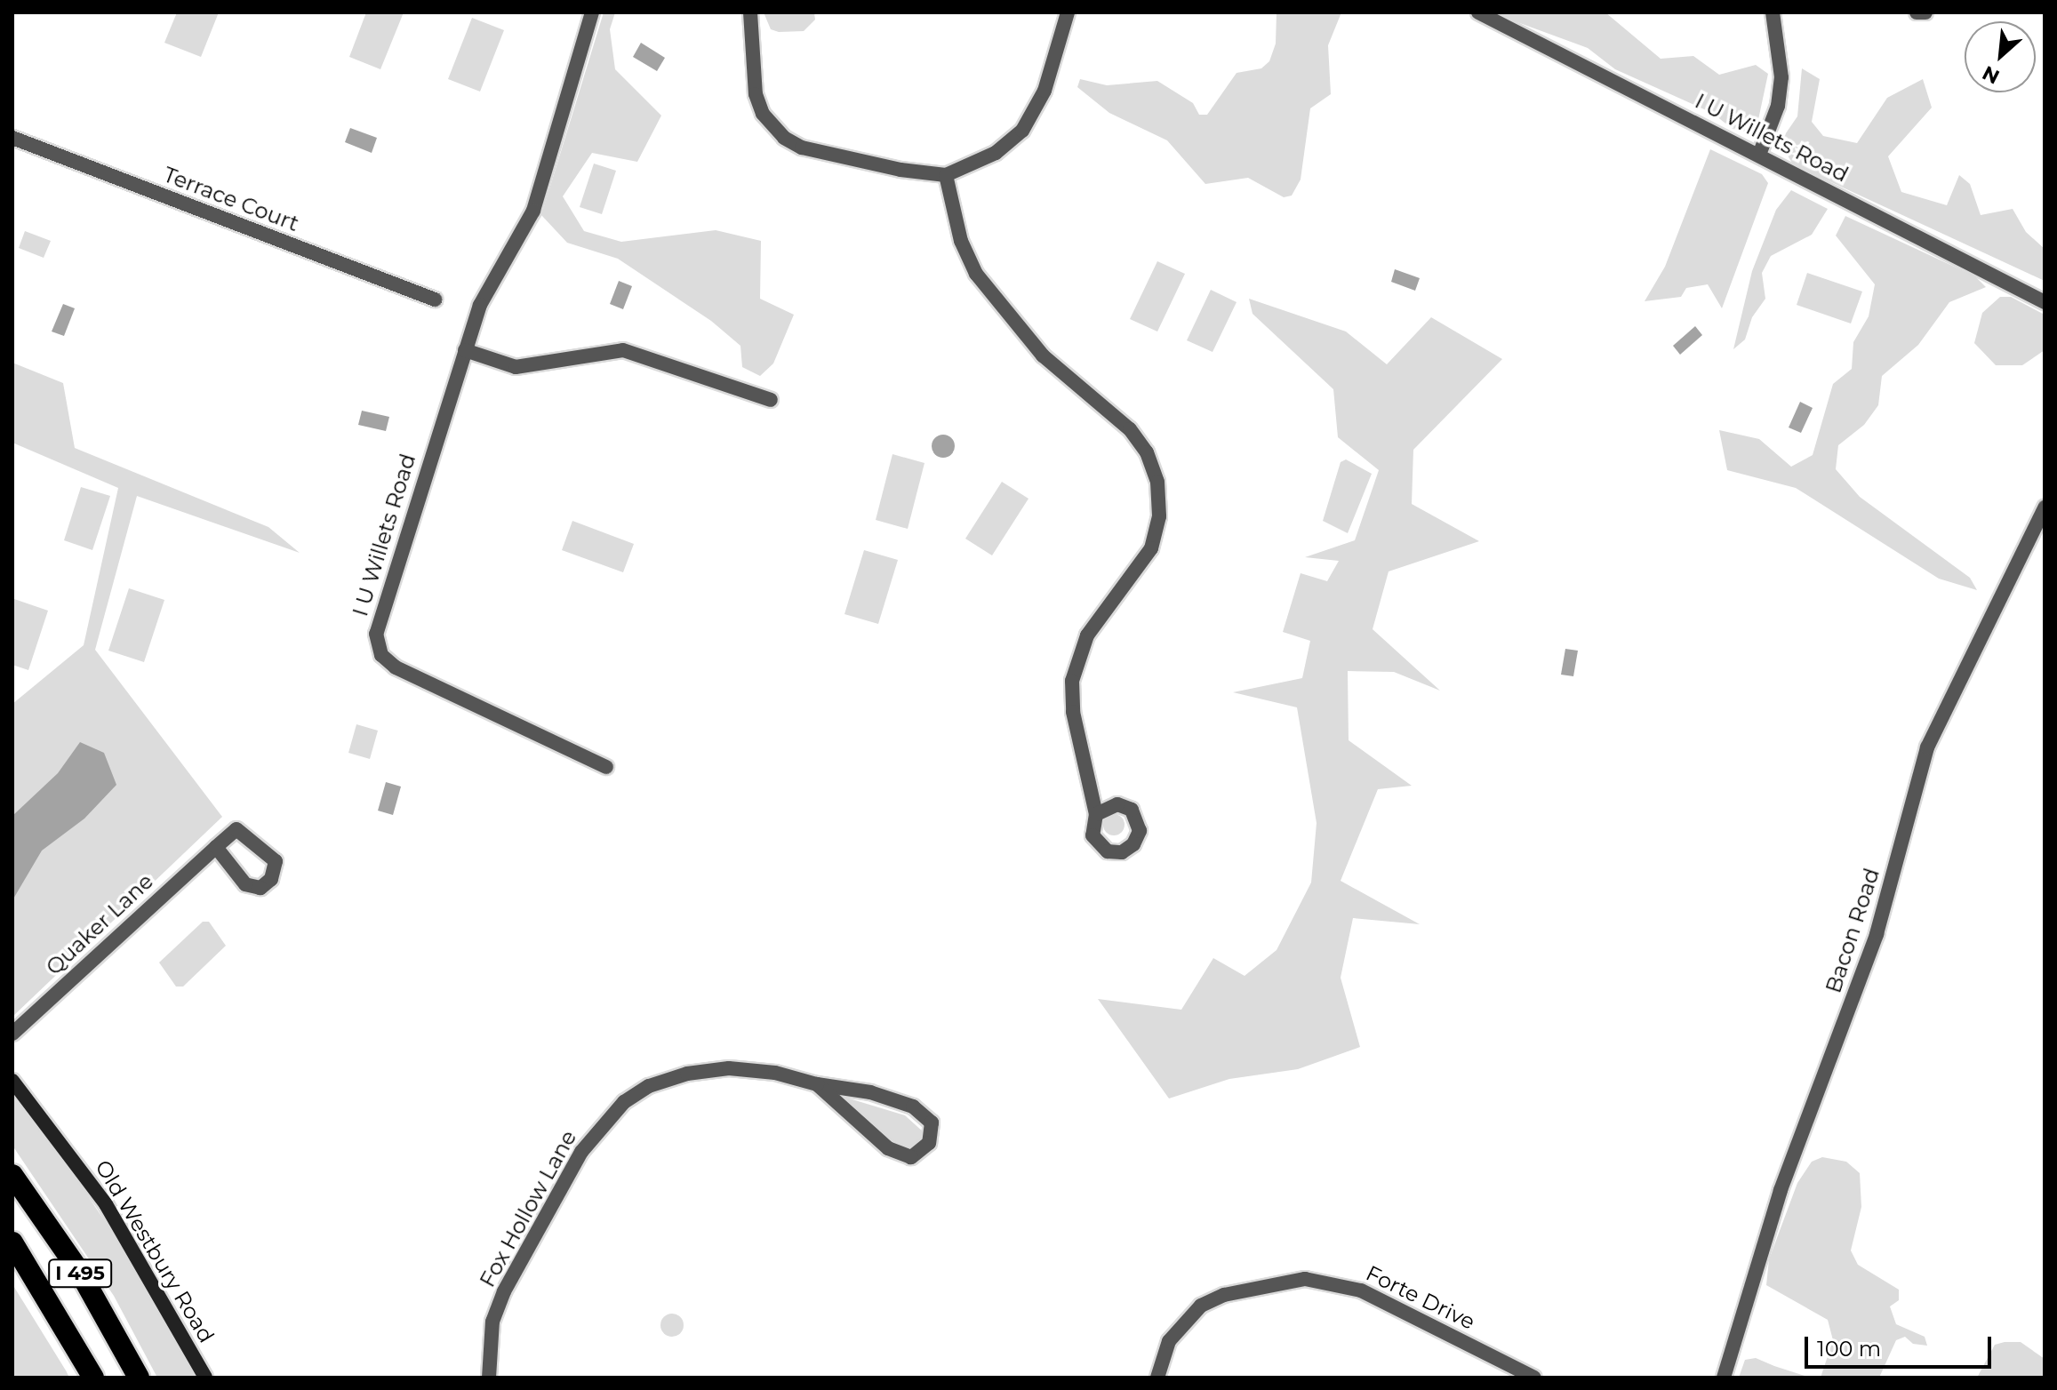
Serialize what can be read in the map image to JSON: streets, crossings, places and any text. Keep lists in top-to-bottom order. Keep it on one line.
{"streets":{"highway":["I 495"],"main road":["Old Westbury Road"],"street":["I U Willets Road","Terrace Court","Quaker Lane","Bacon Road","Fox Hollow Lane","Forte Drive"]},"scale_bar":"100 m","north":"bottom left"}
